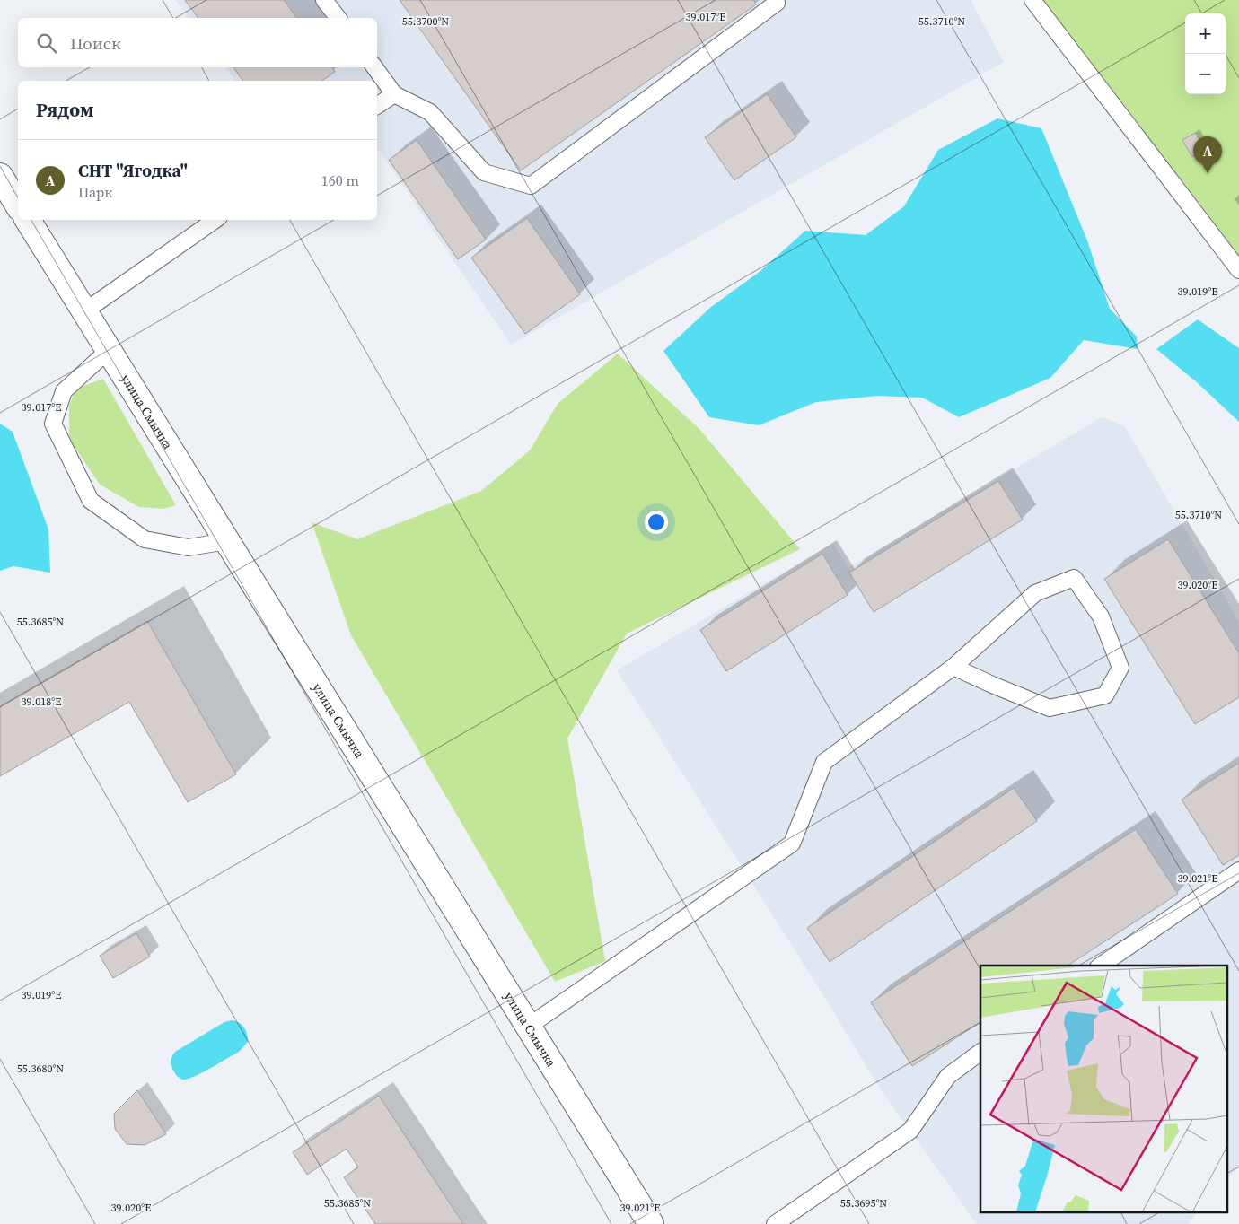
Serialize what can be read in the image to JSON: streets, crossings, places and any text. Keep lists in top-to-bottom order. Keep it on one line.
{"streets":{"street":["улица Смычка"]},"page":{"map_buttons":["+","−"],"search":"Поиск","heading":"Рядом","pins":"A","list":[{"mark":"A","name":"СНТ \"Ягодка\"","note":"Парк","value":"160 m"}]},"coordinates":["39.017°E","55.3700°N","55.3710°N","39.019°E","39.020°E","55.3685°N","39.018°E","39.021°E","55.3680°N","55.3695°N"]}
